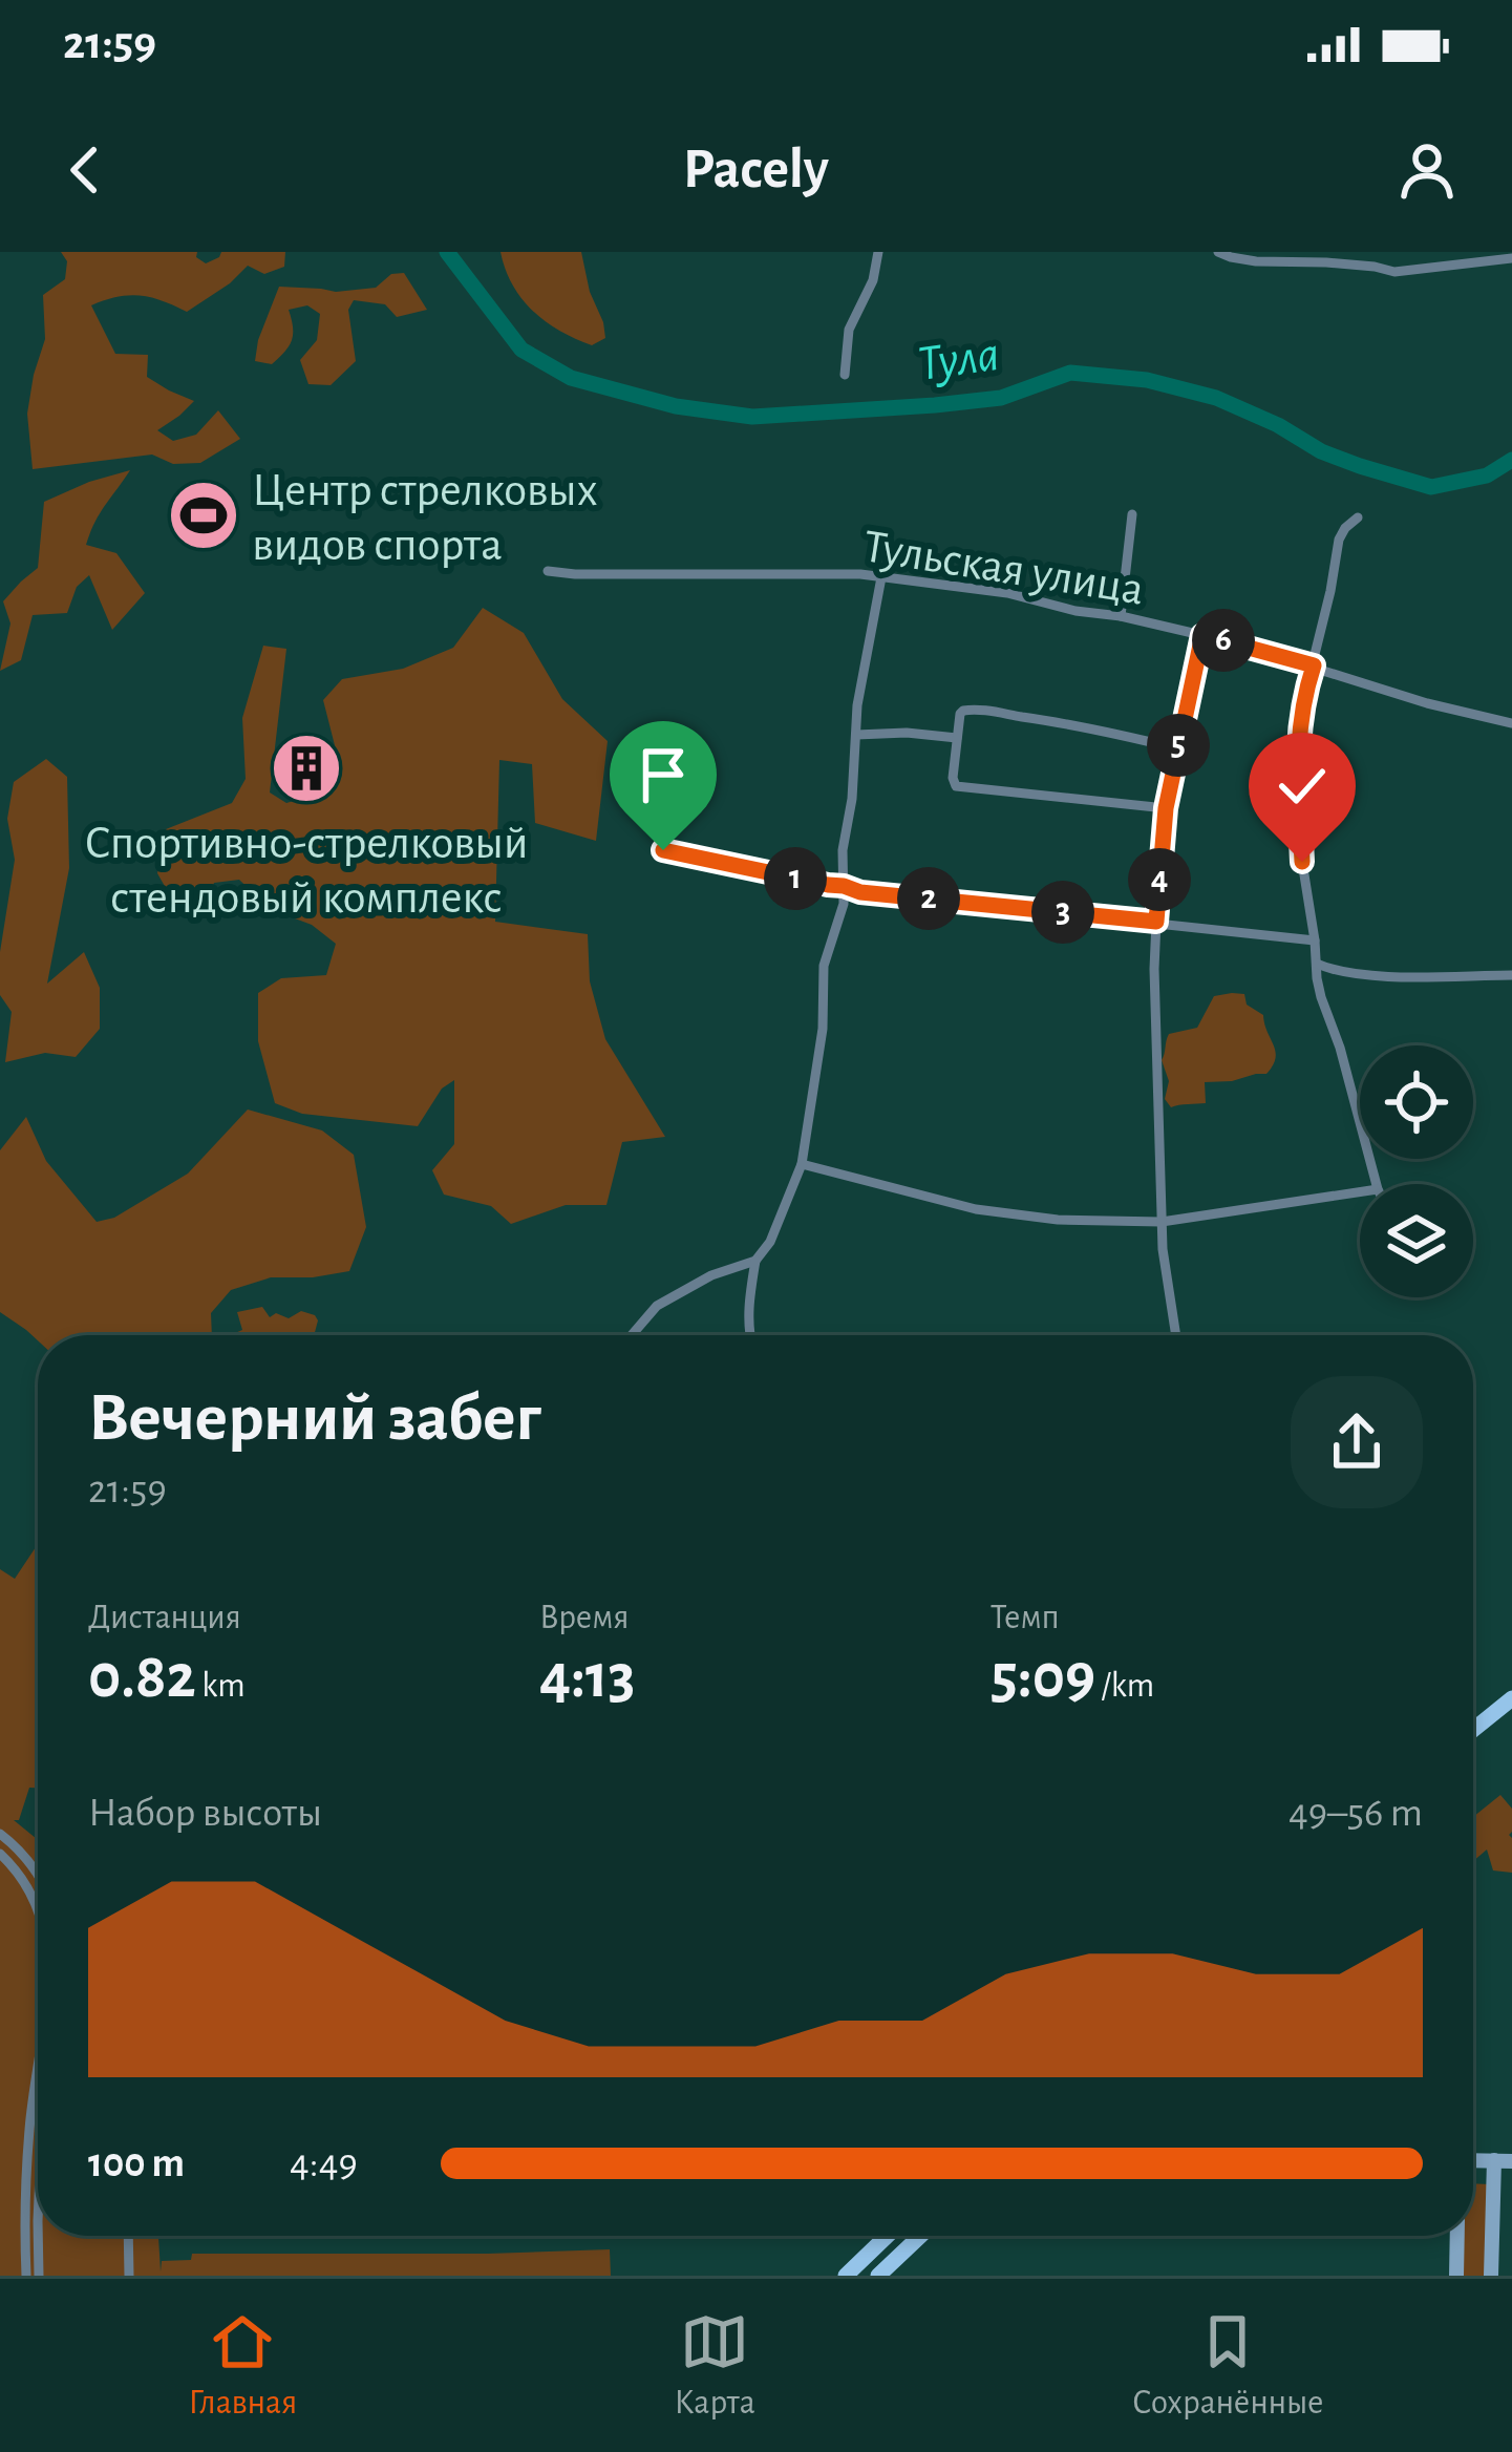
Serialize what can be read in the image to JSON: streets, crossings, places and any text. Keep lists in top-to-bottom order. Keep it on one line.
{"streets":{"street":["Тульская улица"]},"water":["Тула"],"places":{"sports":["Центр стрелковых видов спорта"],"building":["Спортивно-стрелковый стендовый комплекс"]},"page":{"status":"21:59","header":"Pacely","pins":["6","5","1","4","2","3"],"heading":["Вечерний забег","21:59"],"stats":[["Дистанция","0.82 km"],["Время","4:13"],["Темп","5:09 /km"]],"chart":["Набор высоты","49–56 m"],"list":[{"name":"100 m","note":"4:49"}],"tabs":["Главная","Карта","Сохранённые"]}}
